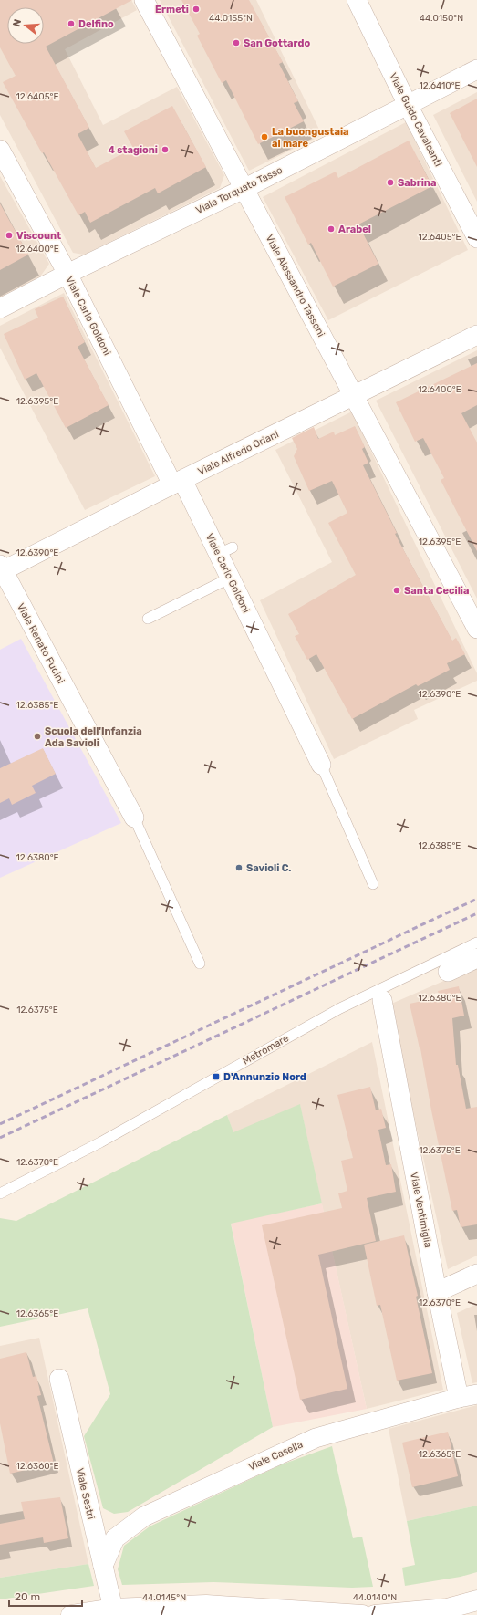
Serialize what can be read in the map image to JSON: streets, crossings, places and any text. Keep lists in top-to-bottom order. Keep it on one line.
{"streets":{"street":["Viale Guido Cavalcanti","Viale Torquato Tasso","Viale Alessandro Tassoni","Viale Carlo Goldoni","Viale Alfredo Oriani","Viale Renato Fucini","Viale Ventimiglia","Viale Casella","Viale Sestri"],"lane":["Metromare"]},"crossings":[["Viale Guido Cavalcanti","Viale Torquato Tasso"],["Viale Torquato Tasso","Viale Alessandro Tassoni"],["Viale Torquato Tasso","Viale Carlo Goldoni"],["Viale Alessandro Tassoni","Viale Alfredo Oriani"],["Viale Carlo Goldoni","Viale Alfredo Oriani"],["Viale Alfredo Oriani","Viale Renato Fucini"],["Viale Ventimiglia","Viale Casella"],["Viale Casella","Viale Sestri"]],"places":{"other":["Ermeti","Delfino","San Gottardo","La buongustaia al mare","4 stagioni","Sabrina","Arabel","Viscount","Santa Cecilia","Scuola dell'Infanzia Ada Savioli","Savioli C."],"transit":["D'Annunzio Nord"]},"scale_bar":"20 m","north":"left","coordinates":["44.0155°N","44.0150°N","12.6410°E","12.6405°E","12.6400°E","12.6395°E","12.6390°E","12.6385°E","12.6380°E","12.6375°E","12.6370°E","12.6365°E","12.6360°E","44.0145°N","44.0140°N"]}
